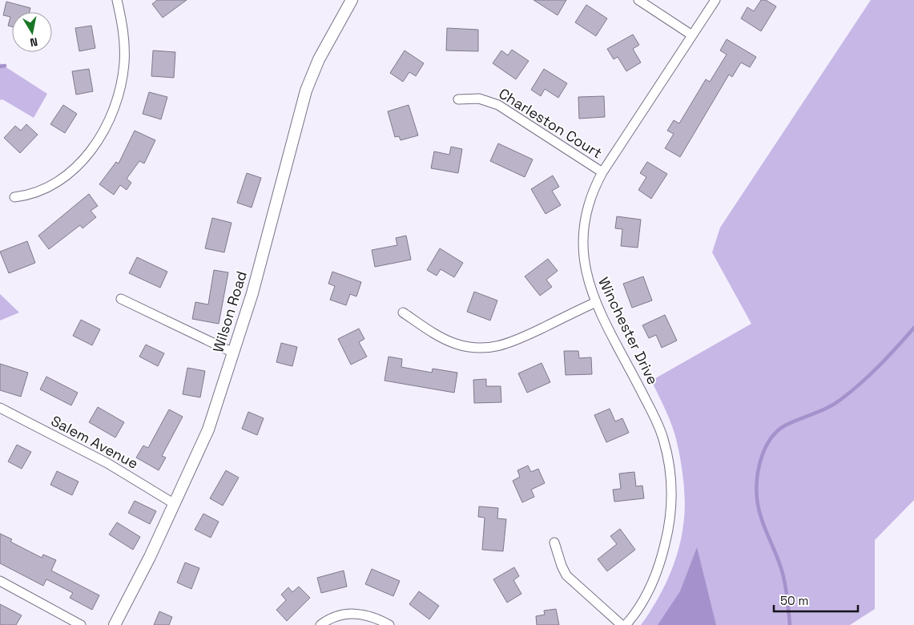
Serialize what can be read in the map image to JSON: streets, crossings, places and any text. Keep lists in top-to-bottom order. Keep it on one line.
{"streets":{"street":["Charleston Court","Wilson Road","Winchester Drive","Salem Avenue"]},"crossings":[["Charleston Court","Winchester Drive"],["Wilson Road","Salem Avenue"]],"scale_bar":"50 m","north":"bottom"}
